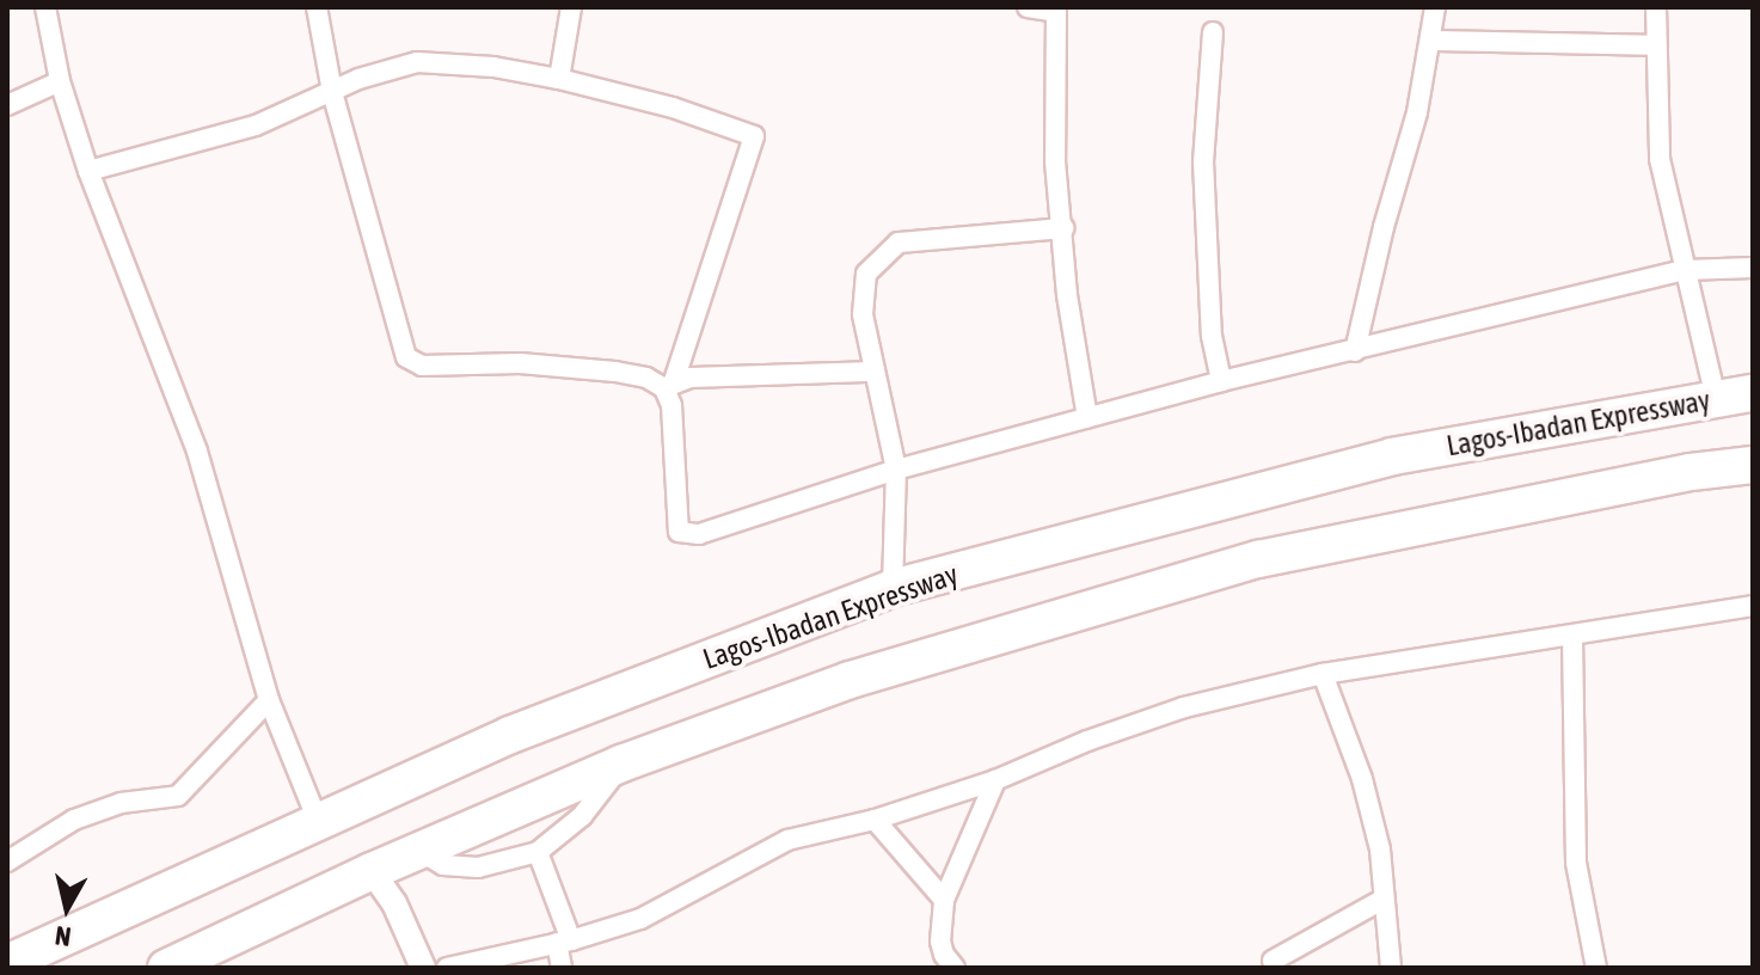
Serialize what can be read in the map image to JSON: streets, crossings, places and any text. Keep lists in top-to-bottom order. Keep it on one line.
{"streets":{"highway":["Lagos-Ibadan Expressway"]},"north":"bottom"}
